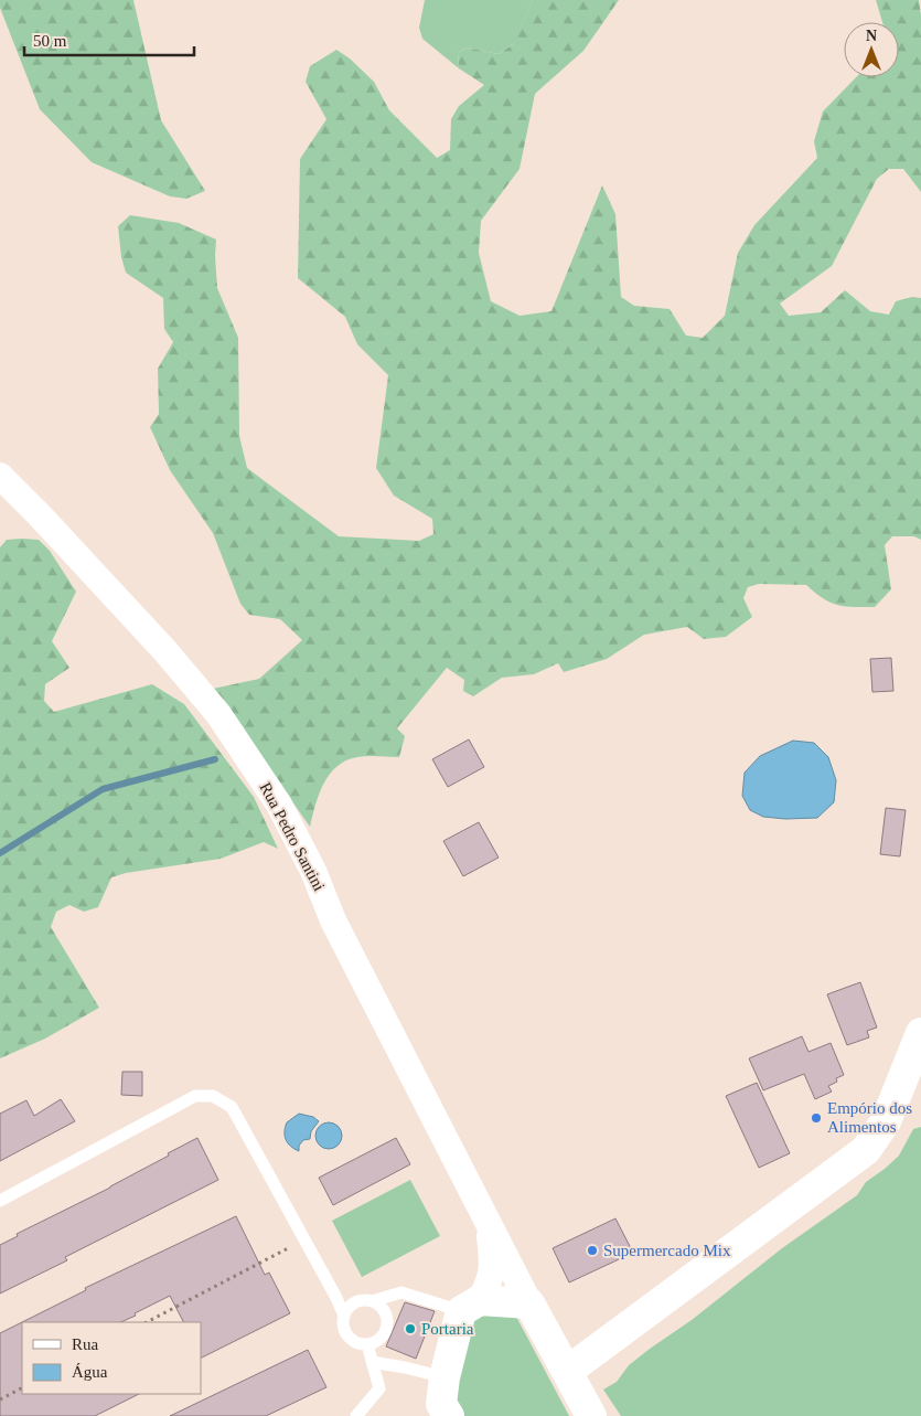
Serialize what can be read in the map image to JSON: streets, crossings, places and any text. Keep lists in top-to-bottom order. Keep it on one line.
{"streets":{"street":["Rua Pedro Santini"]},"places":["Empório dos Alimentos","Supermercado Mix","Portaria"],"legend":["Rua","Água"],"scale_bar":"50 m","north":"top"}
